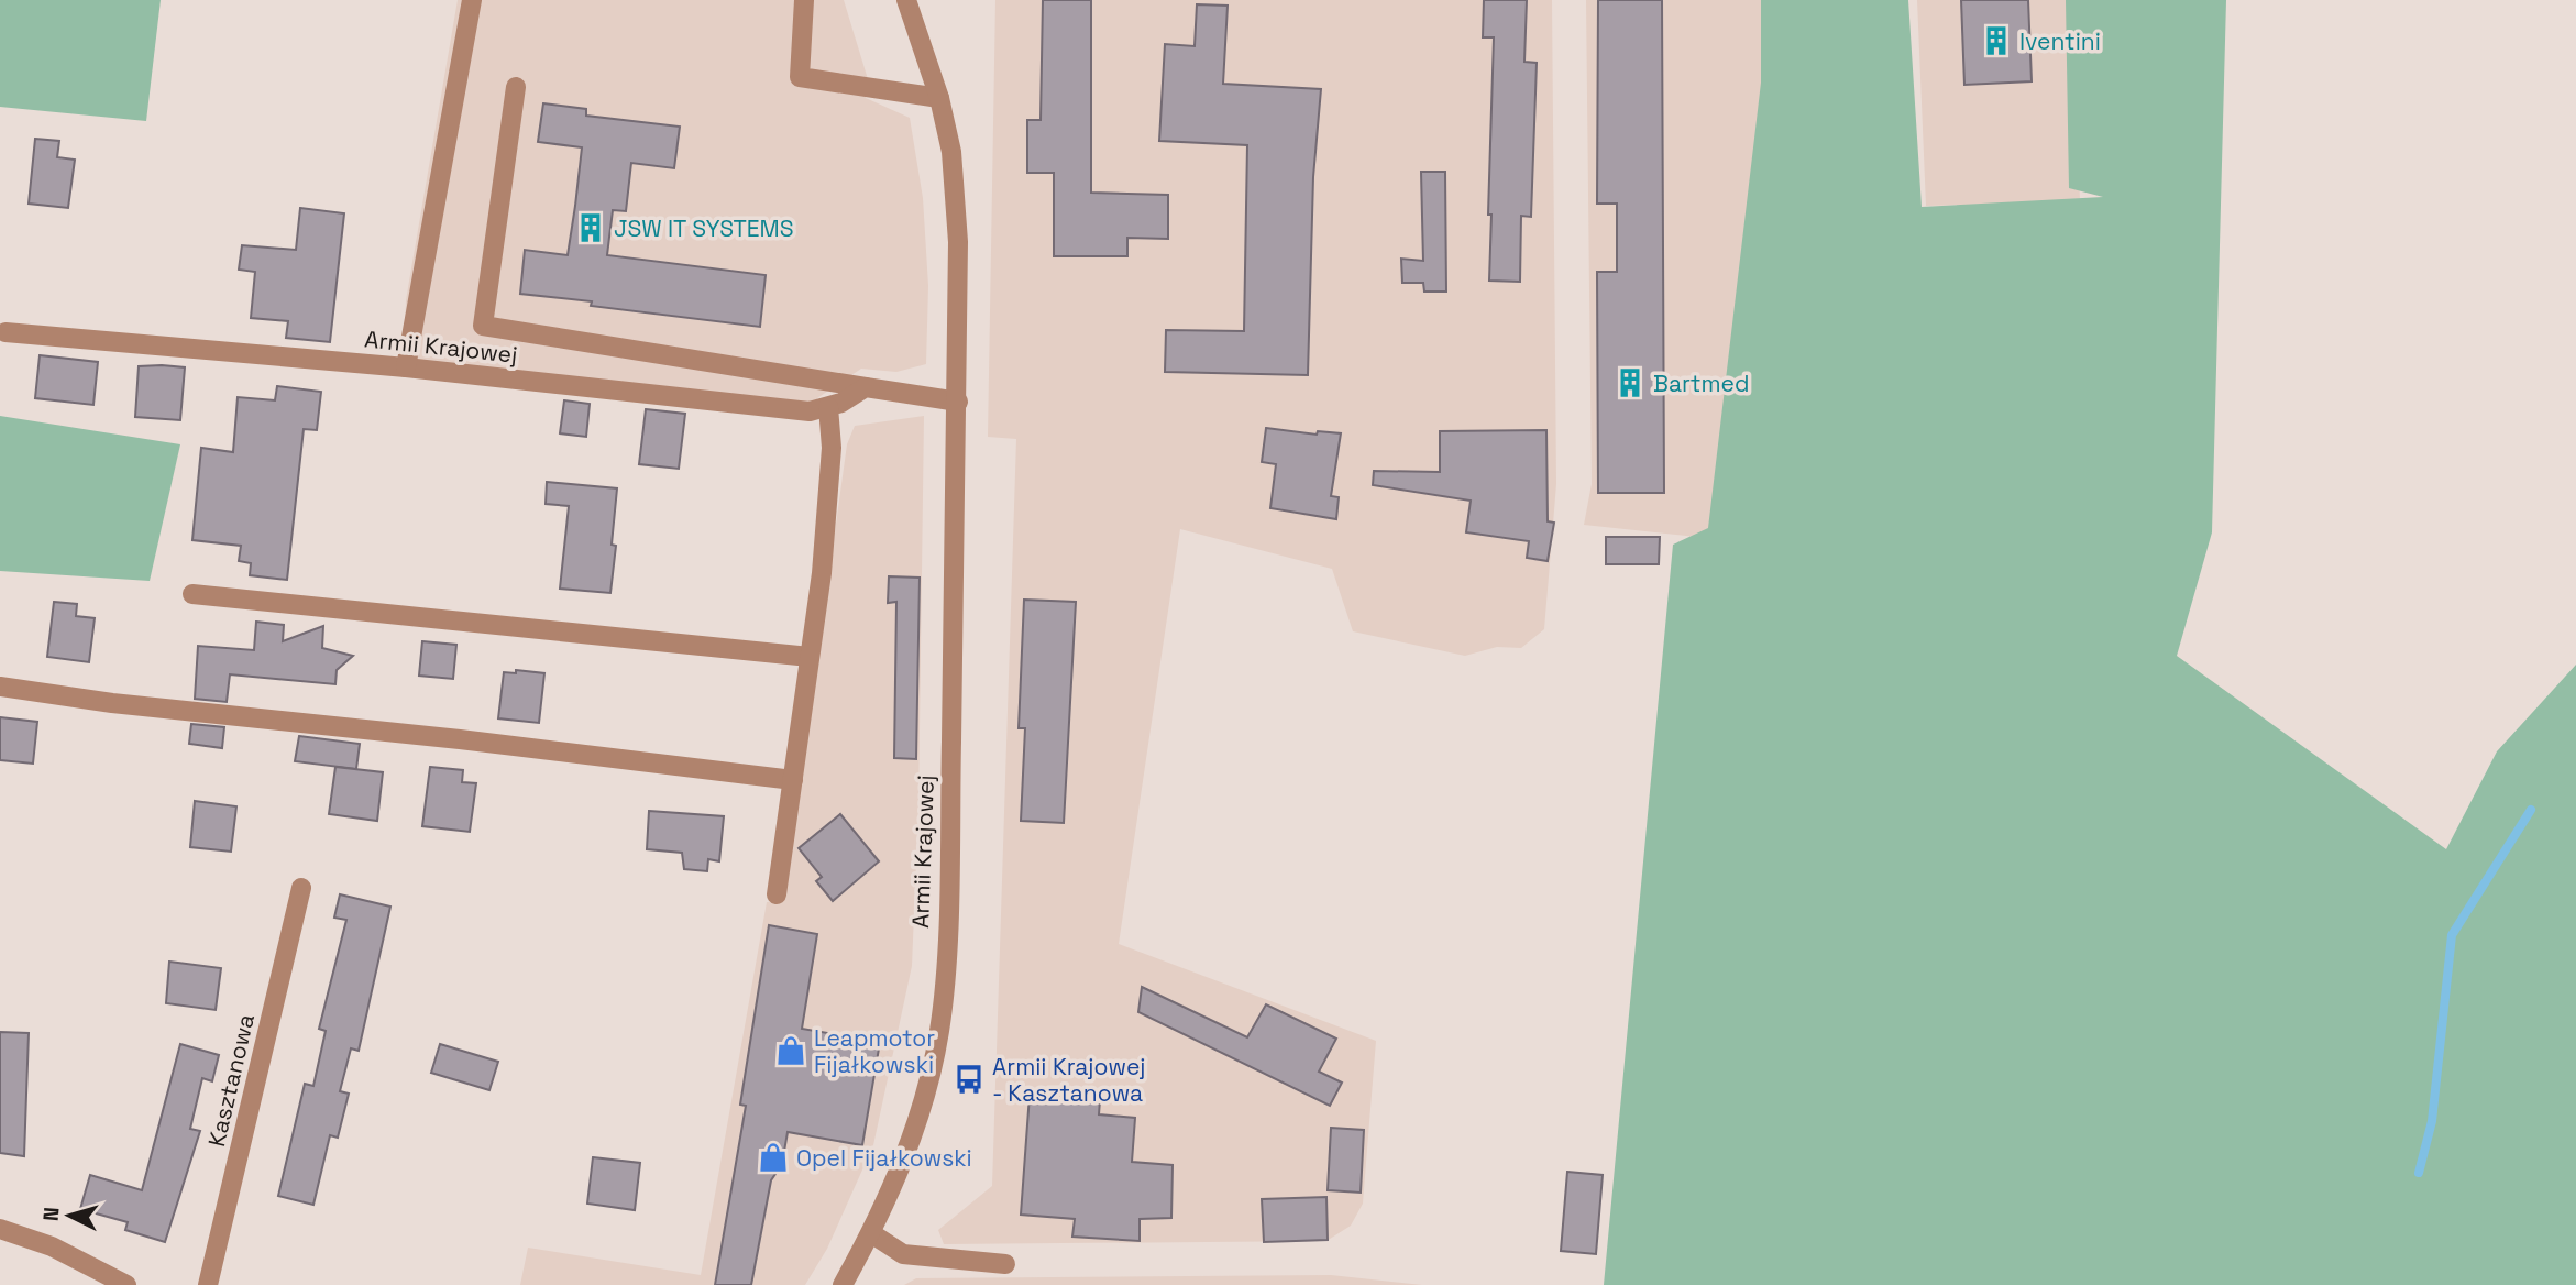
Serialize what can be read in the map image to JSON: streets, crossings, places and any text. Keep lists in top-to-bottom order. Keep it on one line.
{"streets":{"street":["Armii Krajowej","Kasztanowa"]},"places":{"building":["Iventini","JSW IT SYSTEMS","Bartmed"],"shop":["Leapmotor Fijałkowski","Opel Fijałkowski"],"bus stop":["Armii Krajowej - Kasztanowa"]},"north":"left"}
